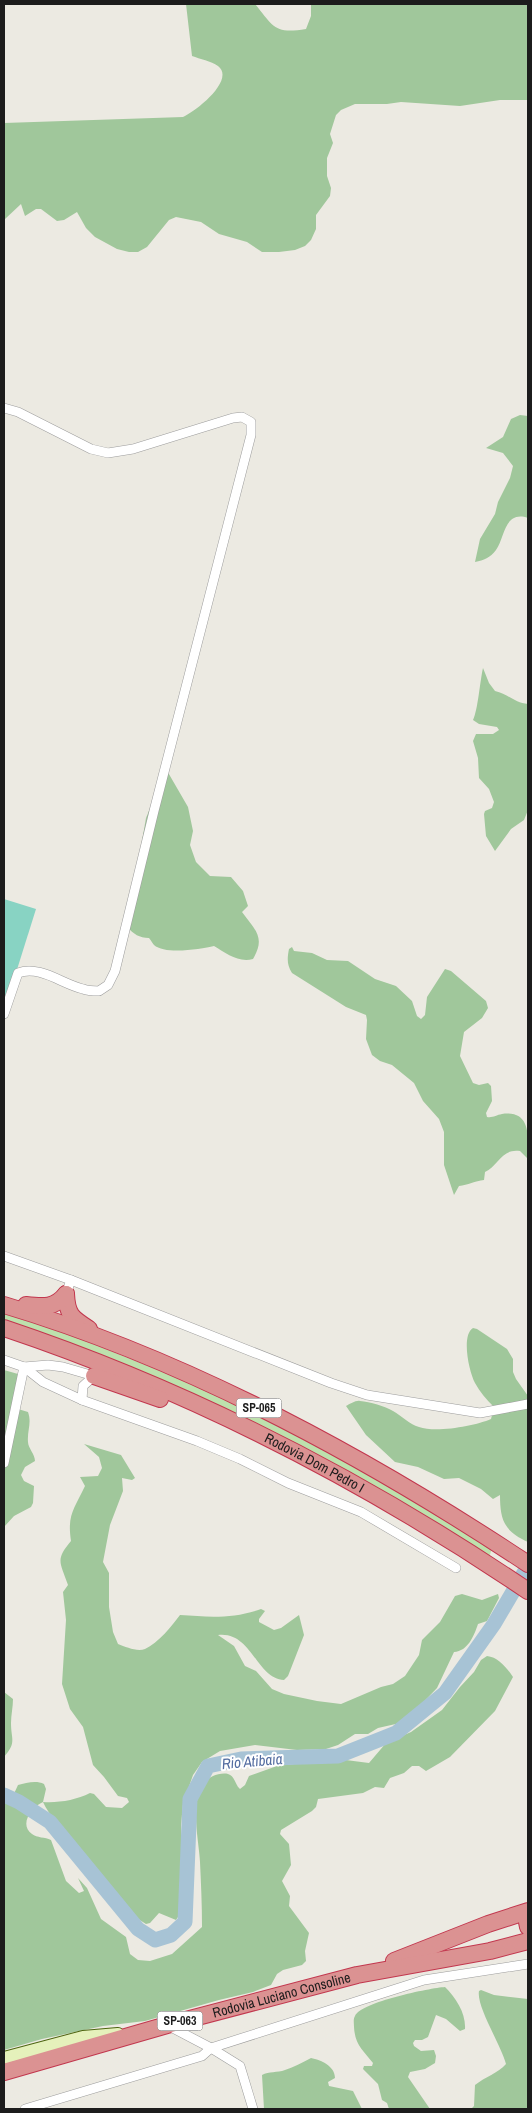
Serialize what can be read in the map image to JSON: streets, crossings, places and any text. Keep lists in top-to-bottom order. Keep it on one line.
{"streets":{"highway":["SP-065","Rodovia Dom Pedro I","Rodovia Luciano Consoline","SP-063"]},"water":["Rio Atibaia"]}
